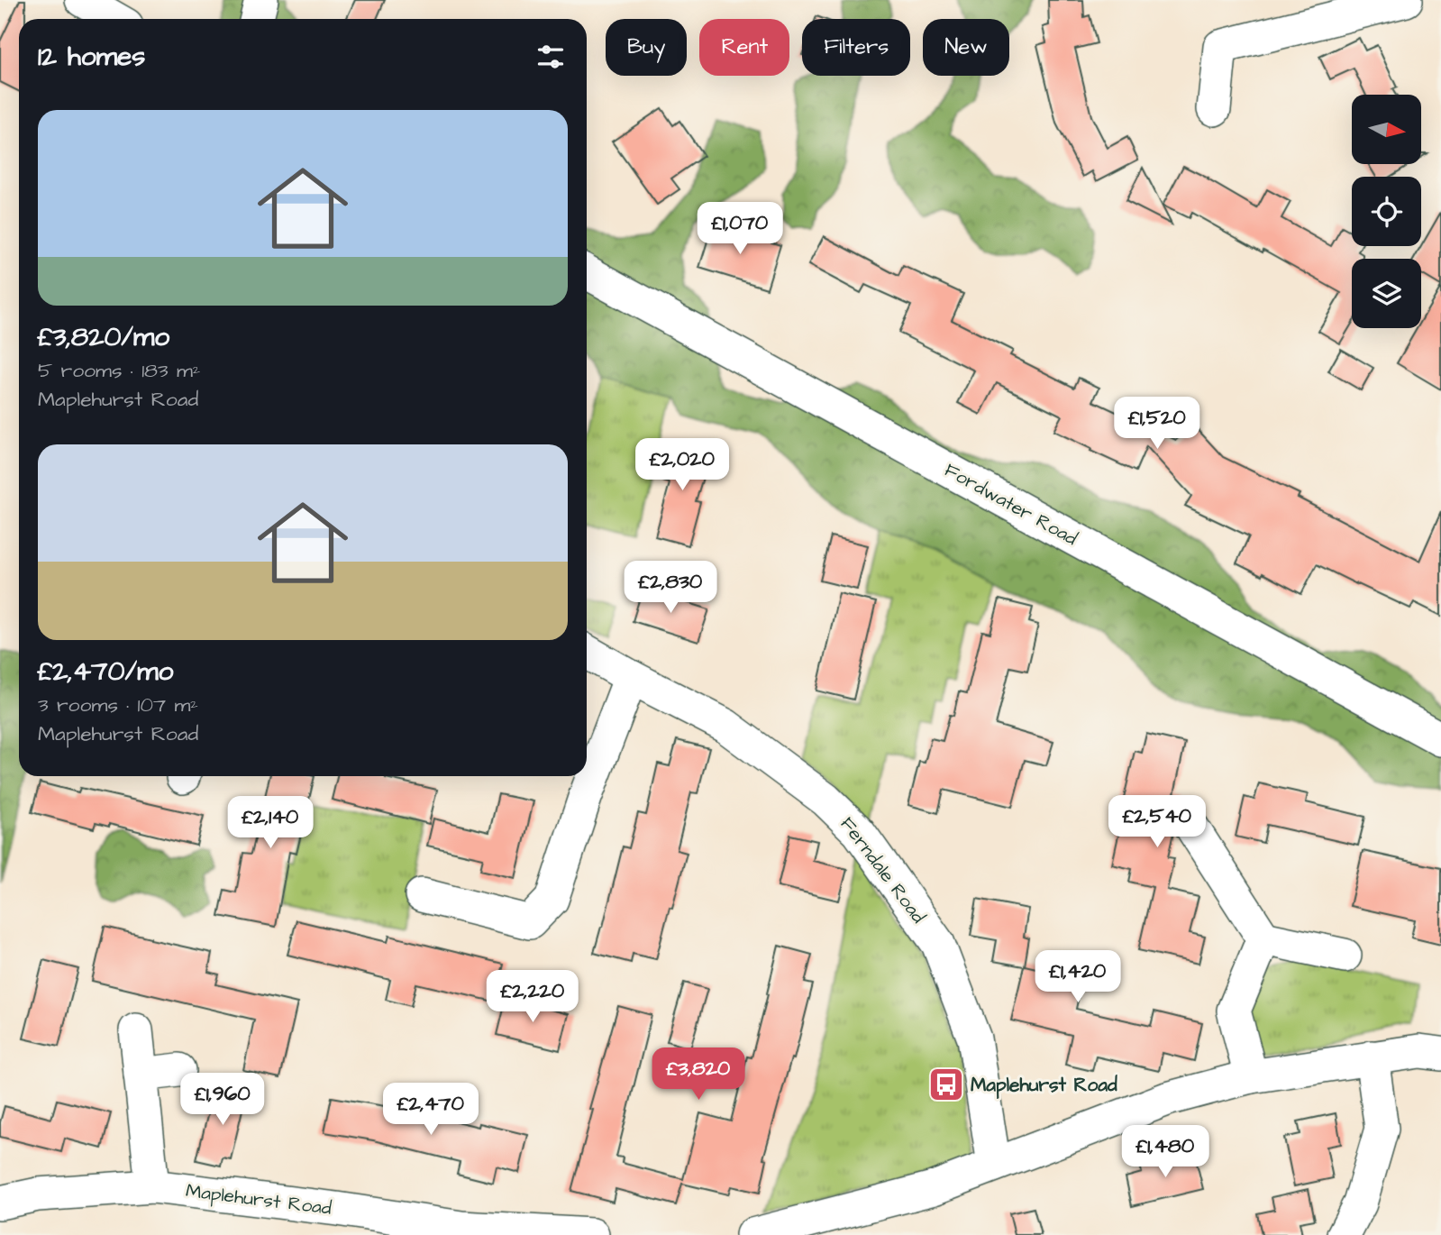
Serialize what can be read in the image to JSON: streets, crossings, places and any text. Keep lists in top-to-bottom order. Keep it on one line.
{"streets":{"street":["Fordwater Road","Ferndale Road","Maplehurst Road"]},"places":{"bus stop":["Maplehurst Road"]},"north":"right","page":{"chip":["Buy","Rent","Filters","New"],"heading":"12 homes","list":[{"name":"£3,820/mo","note":"5 rooms · 183 m² · Maplehurst Road"},{"name":"£2,470/mo","note":"3 rooms · 107 m² · Maplehurst Road"}],"price":["£1,070","£1,520","£2,020","£2,830","£2,540","£2,140","£1,420","£2,220","£3,820","£1,960","£2,470","£1,480"]}}
